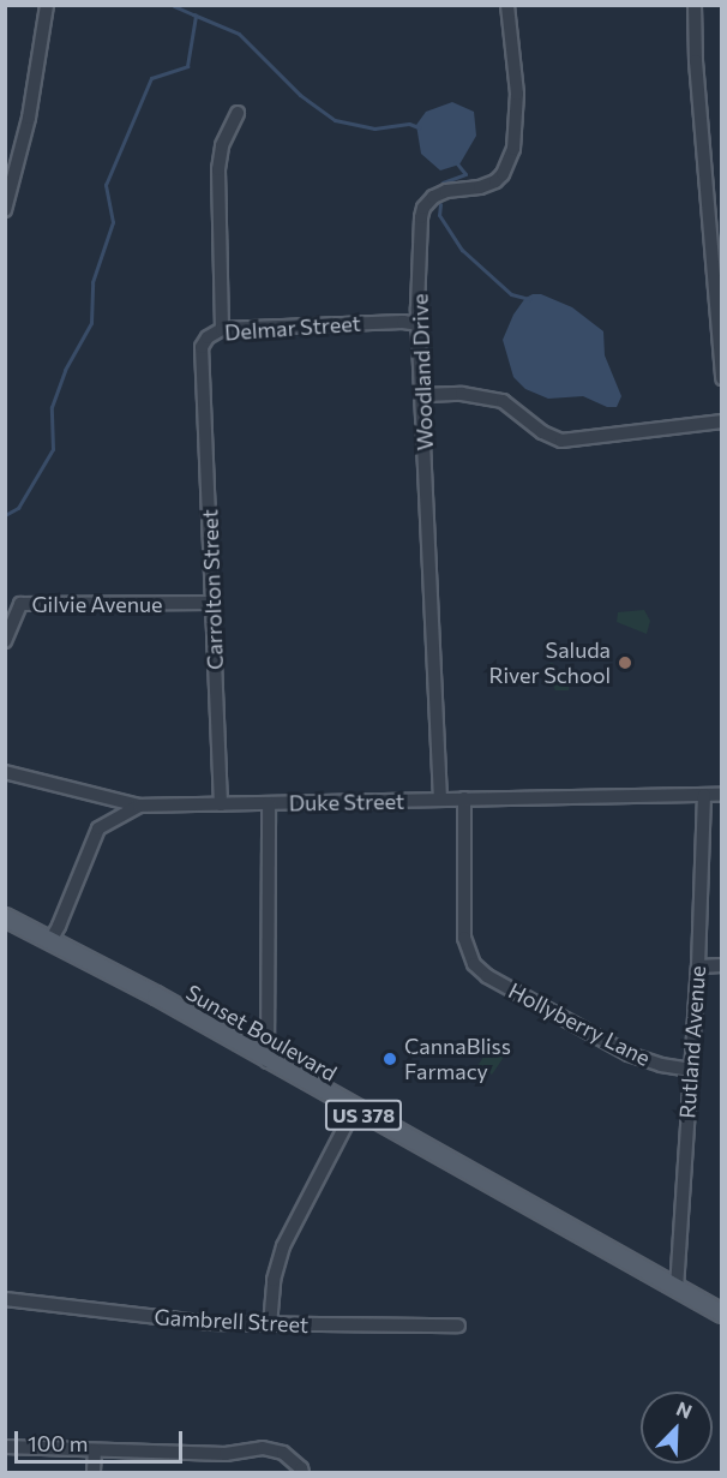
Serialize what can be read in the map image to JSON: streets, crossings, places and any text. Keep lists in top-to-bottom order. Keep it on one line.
{"streets":{"main road":["Sunset Boulevard","US 378"],"street":["Delmar Street","Woodland Drive","Carrolton Street","Gilvie Avenue","Duke Street","Hollyberry Lane","Rutland Avenue","Gambrell Street"]},"crossings":[["Delmar Street","Woodland Drive"],["Delmar Street","Carrolton Street"],["Woodland Drive","Duke Street"],["Carrolton Street","Gilvie Avenue"],["Carrolton Street","Duke Street"],["Duke Street","Hollyberry Lane"],["Duke Street","Sunset Boulevard"],["Duke Street","Rutland Avenue"],["Hollyberry Lane","Rutland Avenue"],["Sunset Boulevard","Rutland Avenue"]],"places":["Saluda River School","CannaBliss Farmacy"],"scale_bar":"100 m","north":"top right"}
